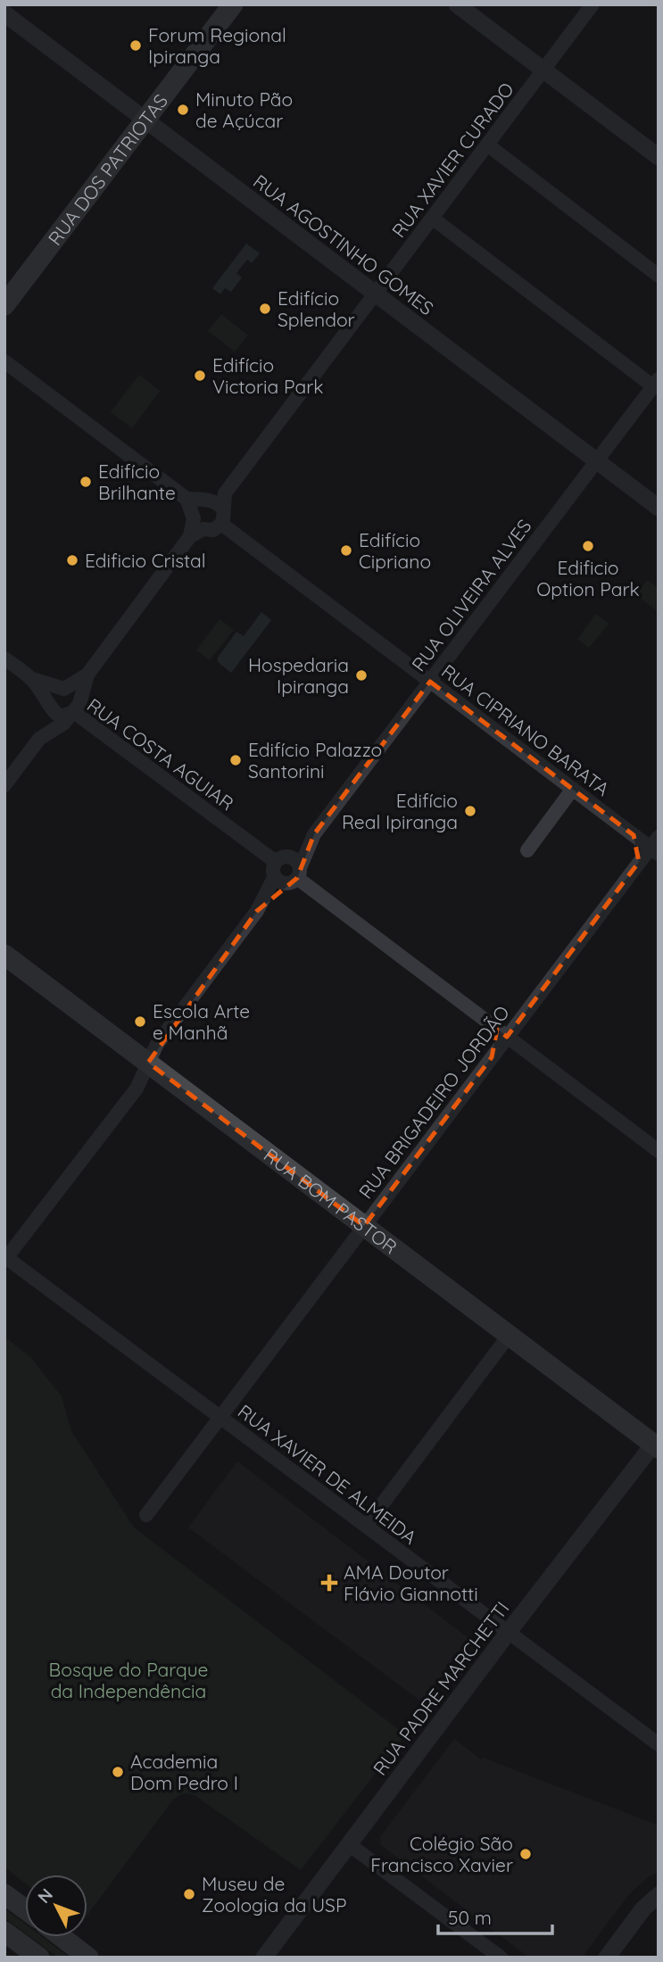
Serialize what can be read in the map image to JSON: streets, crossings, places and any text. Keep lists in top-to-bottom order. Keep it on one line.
{"streets":{"main road":["RUA DOS PATRIOTAS","RUA BOM PASTOR"],"street":["RUA XAVIER CURADO","RUA AGOSTINHO GOMES","RUA OLIVEIRA ALVES","RUA CIPRIANO BARATA","RUA COSTA AGUIAR","RUA BRIGADEIRO JORDÃO","RUA XAVIER DE ALMEIDA","RUA PADRE MARCHETTI"]},"crossings":[["RUA XAVIER CURADO","RUA AGOSTINHO GOMES"],["RUA XAVIER CURADO","RUA CIPRIANO BARATA"],["RUA DOS PATRIOTAS","RUA AGOSTINHO GOMES"],["RUA AGOSTINHO GOMES","RUA OLIVEIRA ALVES"],["RUA OLIVEIRA ALVES","RUA CIPRIANO BARATA"],["RUA OLIVEIRA ALVES","RUA COSTA AGUIAR"],["RUA OLIVEIRA ALVES","RUA BOM PASTOR"],["RUA OLIVEIRA ALVES","RUA XAVIER DE ALMEIDA"],["RUA CIPRIANO BARATA","RUA BRIGADEIRO JORDÃO"],["RUA BRIGADEIRO JORDÃO","RUA BOM PASTOR"],["RUA BRIGADEIRO JORDÃO","RUA XAVIER DE ALMEIDA"],["RUA BOM PASTOR","RUA PADRE MARCHETTI"],["RUA XAVIER DE ALMEIDA","RUA PADRE MARCHETTI"]],"parks":["Bosque do Parque da Independência"],"places":{"other":["Forum Regional Ipiranga","Minuto Pão de Açúcar","Edifício Splendor","Edifício Victoria Park","Edifício Brilhante","Edificio Option Park","Edifício Cipriano","Edificio Cristal","Hospedaria Ipiranga","Edifício Palazzo Santorini","Edifício Real Ipiranga","Escola Arte e Manhã","Academia Dom Pedro I","Colégio São Francisco Xavier","Museu de Zoologia da USP"],"health":["AMA Doutor Flávio Giannotti"]},"scale_bar":"50 m","north":"top left"}
